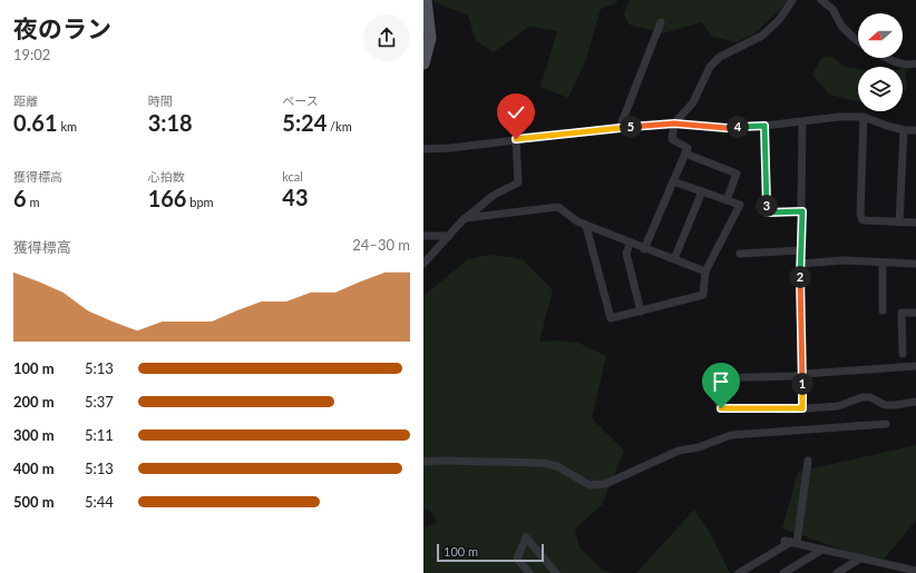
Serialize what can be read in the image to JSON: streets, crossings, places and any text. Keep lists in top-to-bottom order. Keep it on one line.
{"scale_bar":"100 m","north":"left","page":{"heading":["夜のラン","19:02"],"stats":[["距離","0.61 km"],["時間","3:18"],["ペース","5:24 /km"],["獲得標高","6 m"],["心拍数","166 bpm"],["kcal","43"]],"pins":["4","5","3","2","1"],"chart":["獲得標高","24–30 m"],"list":[{"name":"100 m","note":"5:13"},{"name":"200 m","note":"5:37"},{"name":"300 m","note":"5:11"},{"name":"400 m","note":"5:13"},{"name":"500 m","note":"5:44"}],"scale":"100 m"}}
